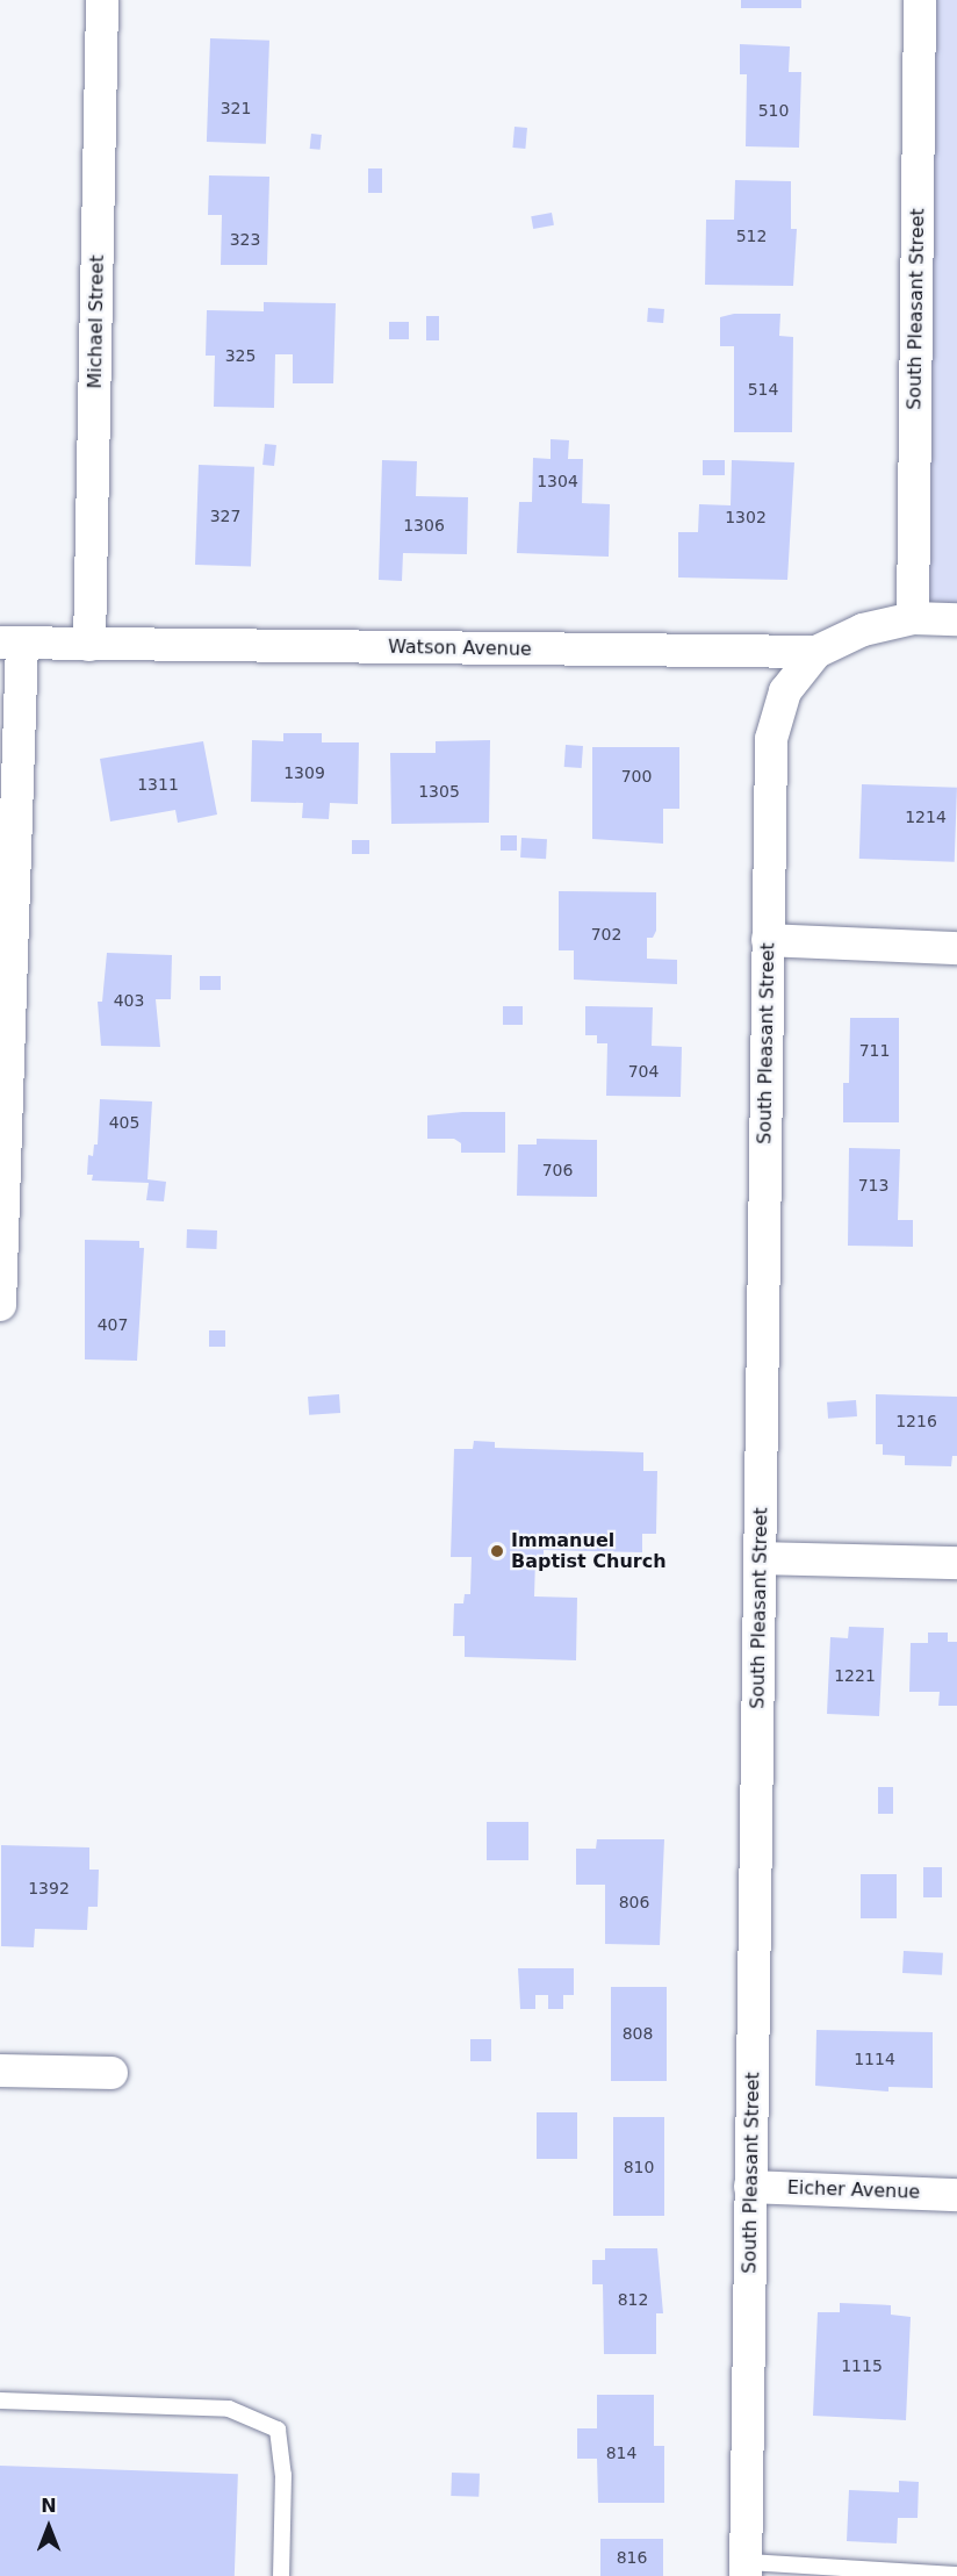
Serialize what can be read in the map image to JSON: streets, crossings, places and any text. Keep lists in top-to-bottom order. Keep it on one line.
{"streets":{"street":["South Pleasant Street","Michael Street","Watson Avenue","Eicher Avenue"]},"crossings":[["South Pleasant Street","Watson Avenue"],["South Pleasant Street","Eicher Avenue"],["Michael Street","Watson Avenue"]],"places":["Immanuel Baptist Church"],"house_numbers":["321","510","512","323","325","514","1304","327","1302","1306","1309","700","1311","1305","1214","702","403","711","704","405","706","713","407","1216","1221","1392","806","808","1114","810","812","1115","814","816"],"north":"top"}
